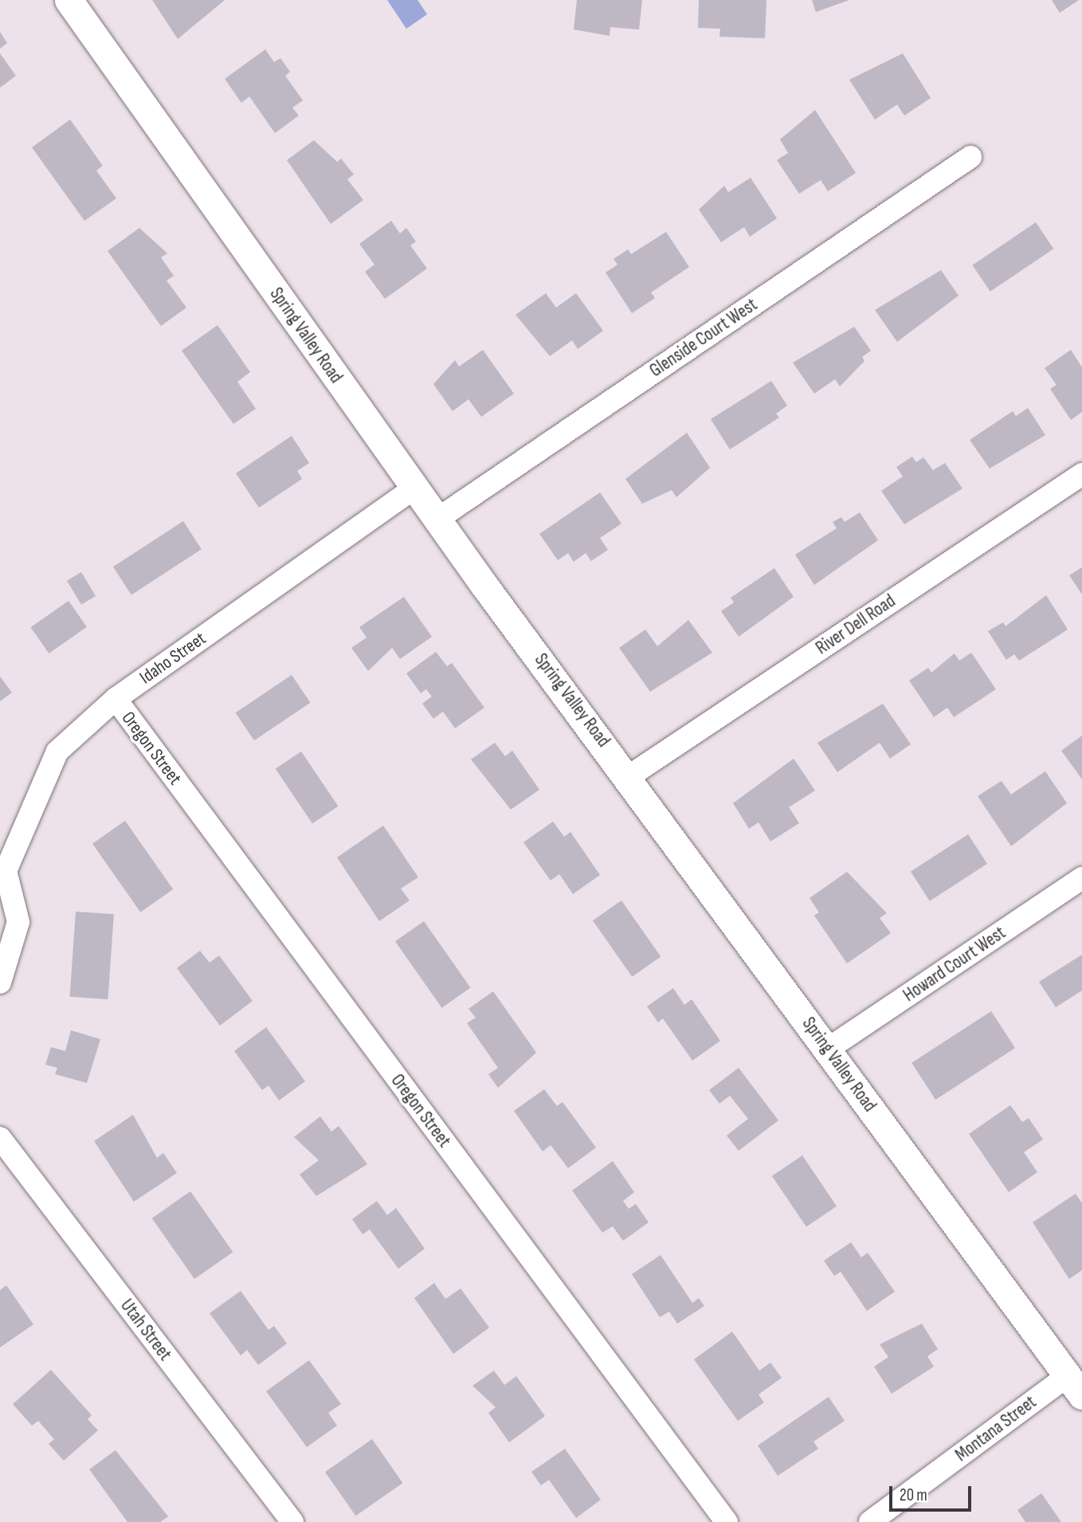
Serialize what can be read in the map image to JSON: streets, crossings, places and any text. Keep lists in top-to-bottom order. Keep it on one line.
{"streets":{"street":["Spring Valley Road","Glenside Court West","River Dell Road","Idaho Street","Oregon Street","Howard Court West","Utah Street","Montana Street"]},"crossings":[["Spring Valley Road","Glenside Court West"],["Spring Valley Road","River Dell Road"],["Spring Valley Road","Idaho Street"],["Spring Valley Road","Howard Court West"],["Spring Valley Road","Montana Street"],["Idaho Street","Oregon Street"]],"scale_bar":"20 m"}
